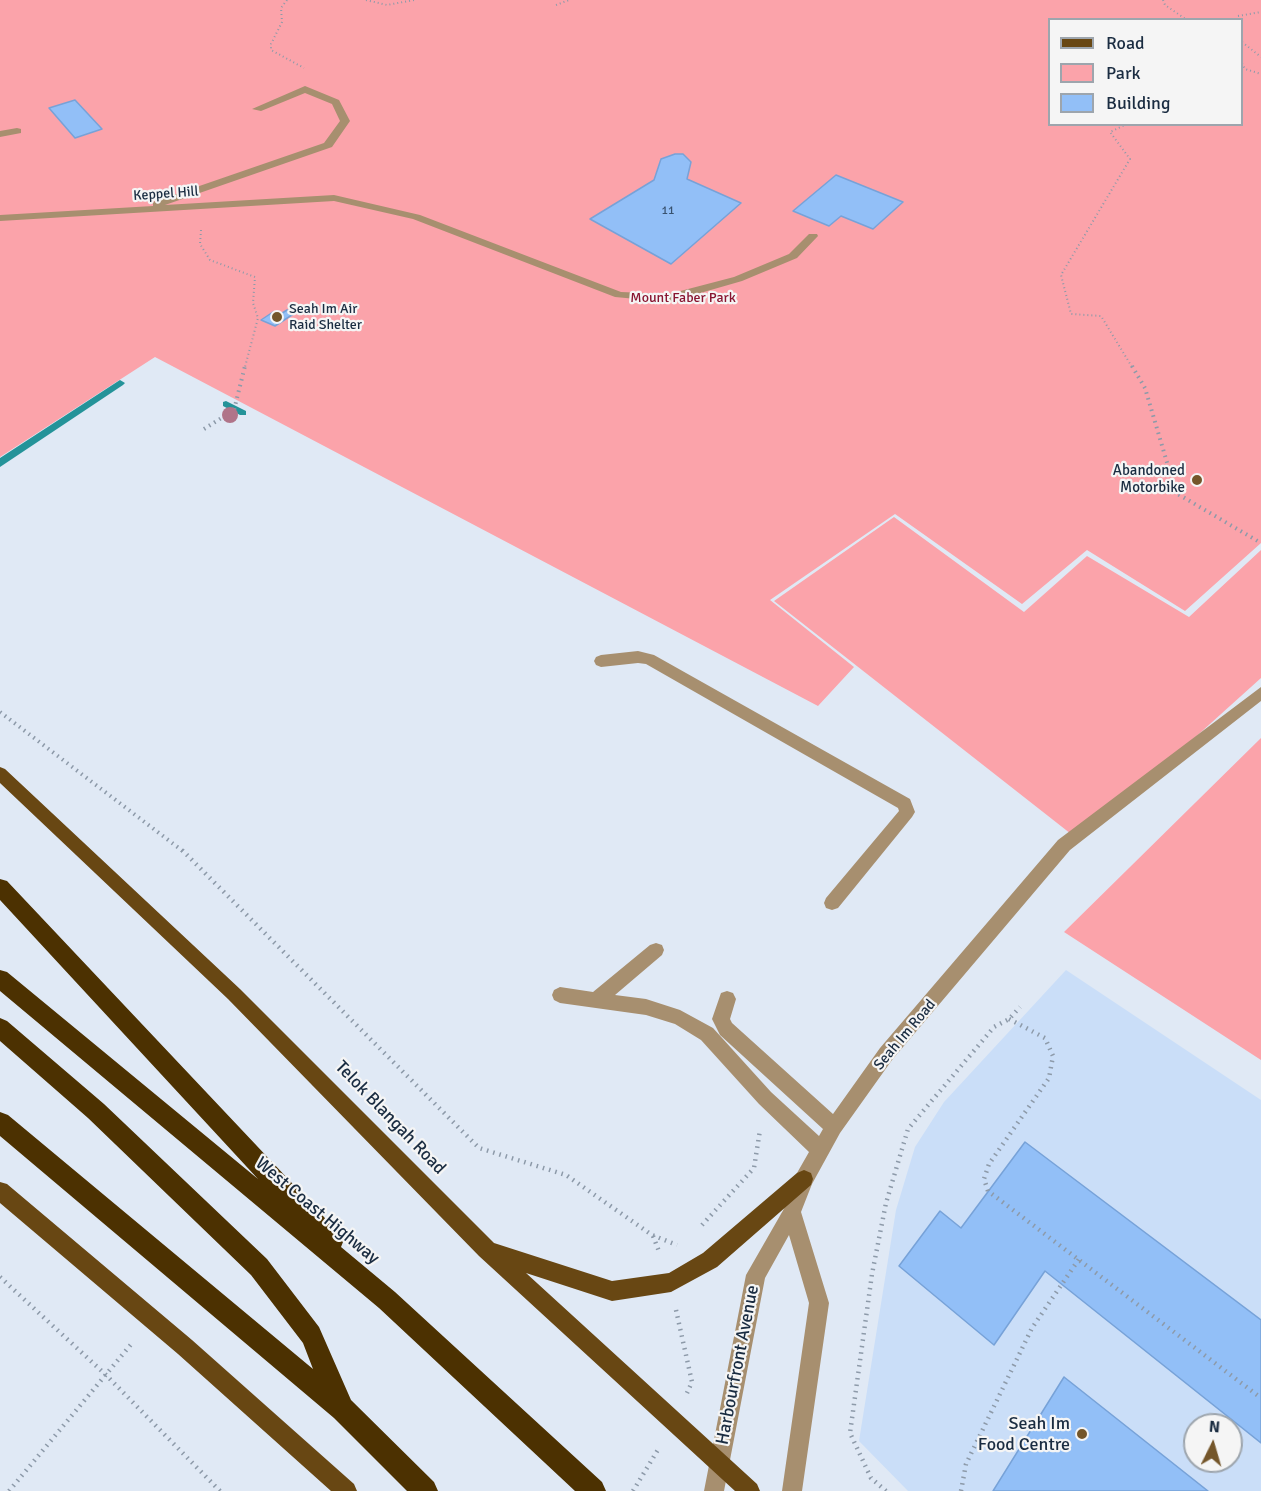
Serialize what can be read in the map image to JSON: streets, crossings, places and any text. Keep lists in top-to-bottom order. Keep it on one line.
{"streets":{"highway":["West Coast Highway"],"main road":["Telok Blangah Road"],"street":["Keppel Hill","Seah Im Road","Harbourfront Avenue"]},"crossings":[["Seah Im Road","Harbourfront Avenue"],["Telok Blangah Road","Harbourfront Avenue"]],"parks":["Mount Faber Park"],"places":["Seah Im Air Raid Shelter","Abandoned Motorbike","Seah Im Food Centre"],"house_numbers":["11"],"legend":["Road","Park","Building"],"north":"top"}
